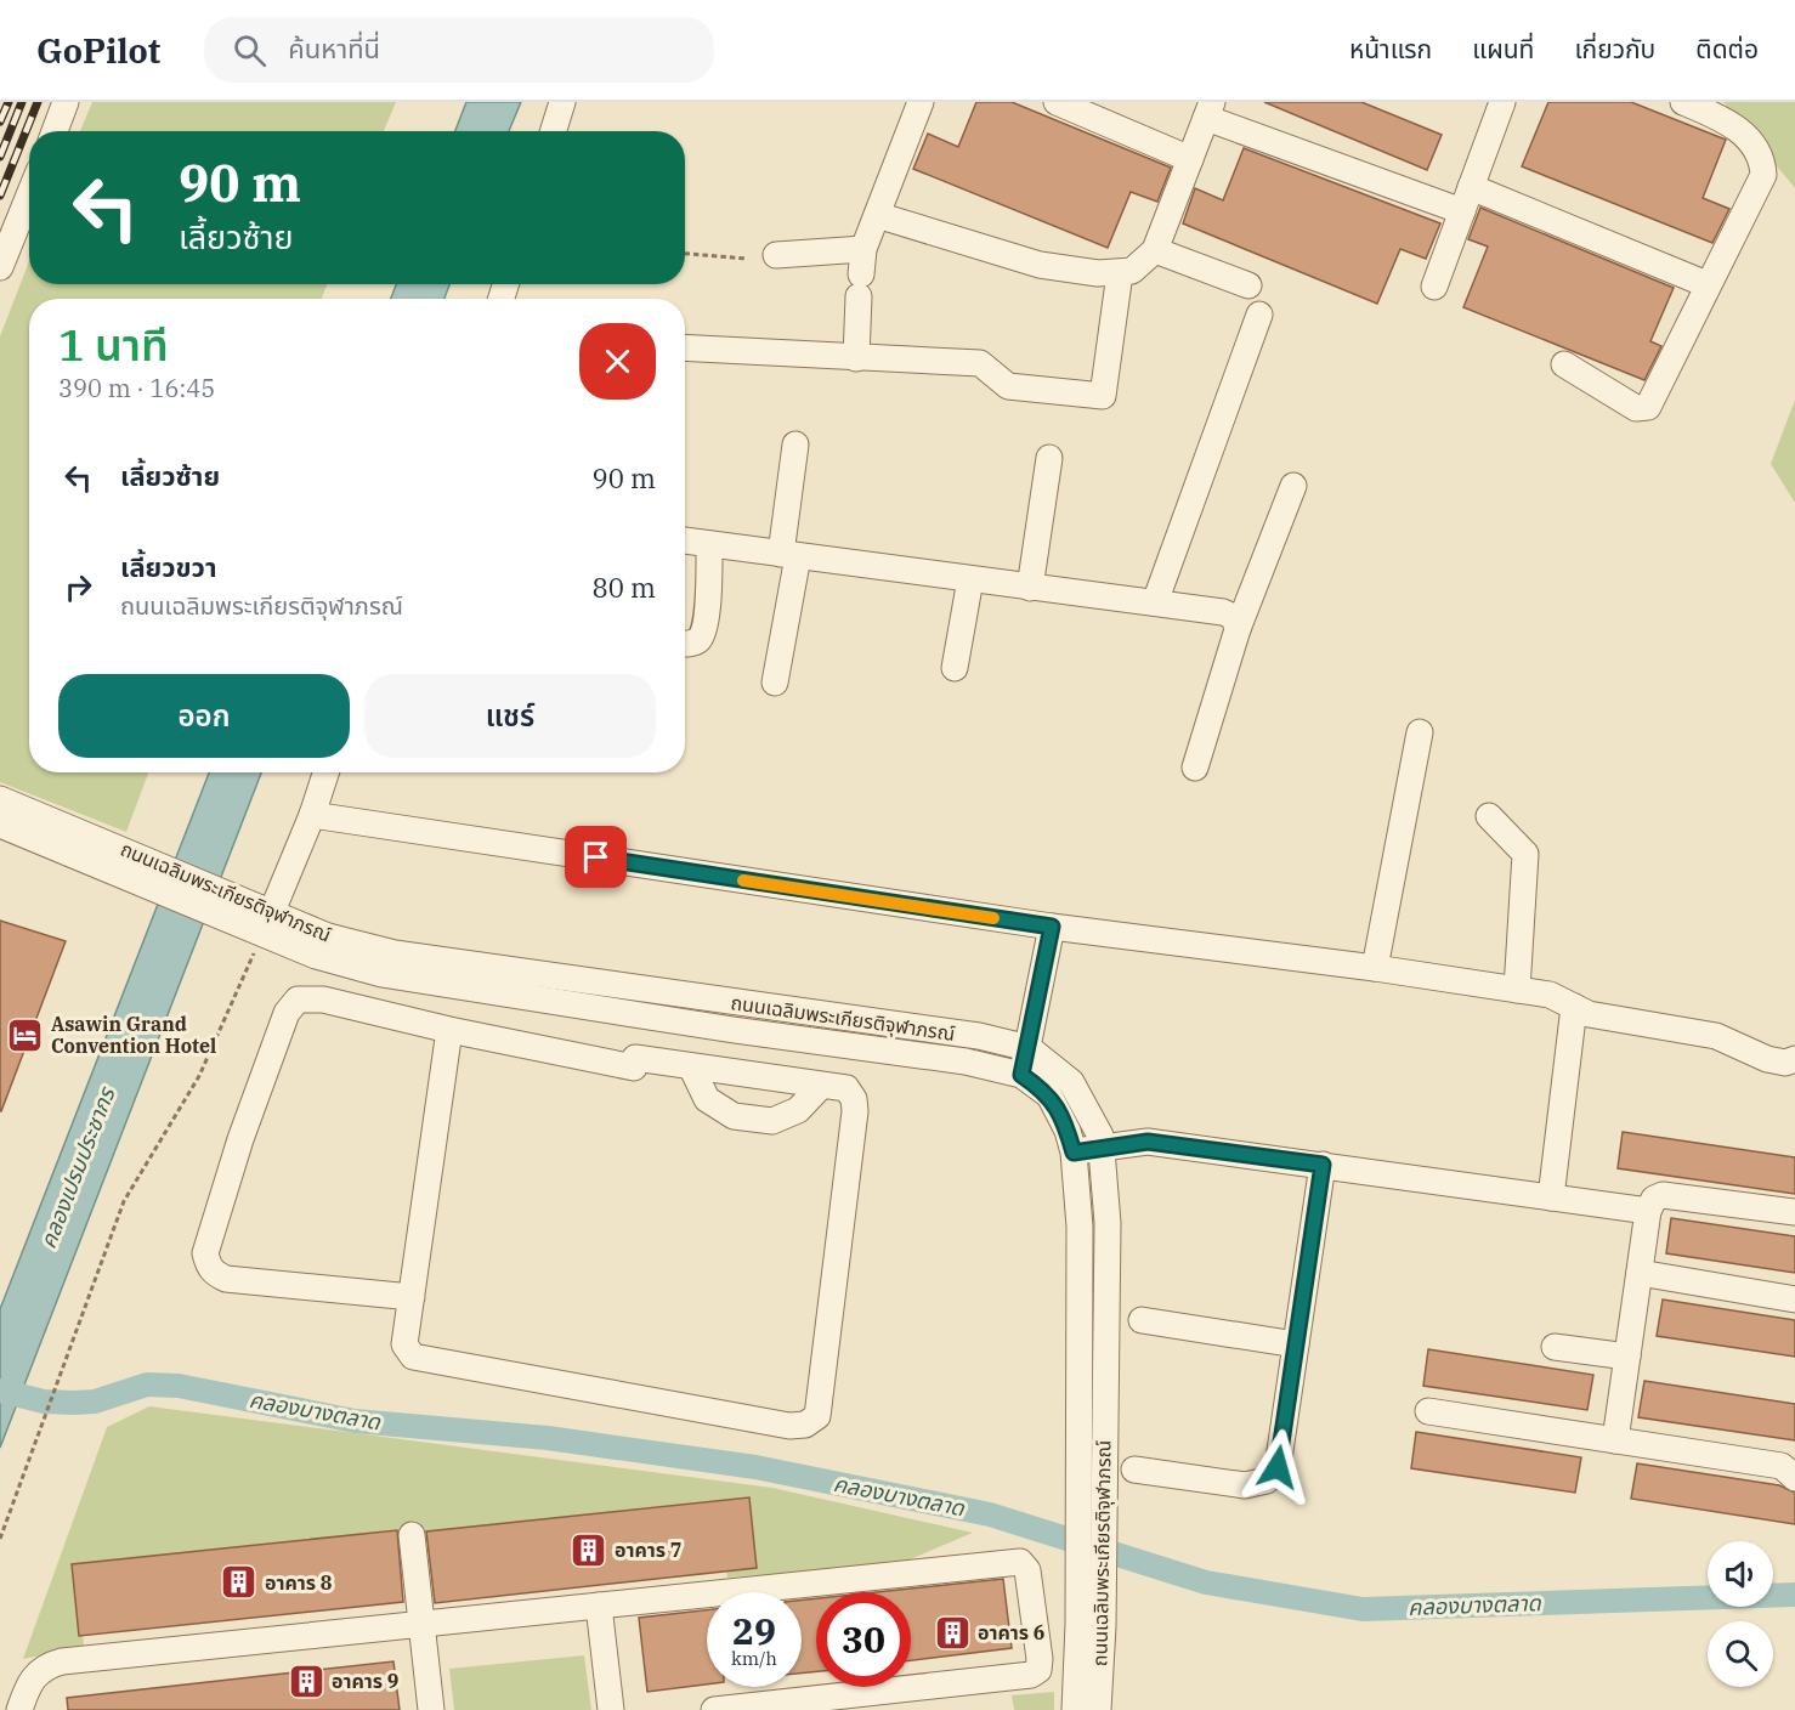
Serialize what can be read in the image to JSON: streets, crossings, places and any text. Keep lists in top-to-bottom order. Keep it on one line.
{"streets":{"street":["ถนนเฉลิมพระเกียรติจุฬาภรณ์"]},"water":["คลองเปรมประชากร","คลองบางตลาด"],"places":{"hotel":["Asawin Grand Convention Hotel"],"building":["อาคาร 7","อาคาร 8","อาคาร 6","อาคาร 9"]},"page":{"header":"GoPilot","search":"ค้นหาที่นี่","nav":["หน้าแรก","แผนที่","เกี่ยวกับ","ติดต่อ"],"turn":["90 m","เลี้ยวซ้าย"],"heading":["1 นาที","390 m · 16:45"],"list":[{"name":"เลี้ยวซ้าย","value":"90 m"},{"name":"เลี้ยวขวา","note":"ถนนเฉลิมพระเกียรติจุฬาภรณ์","value":"80 m"}],"buttons":["ออก","แชร์"],"speed":"29 km/h","limit":"30"}}
